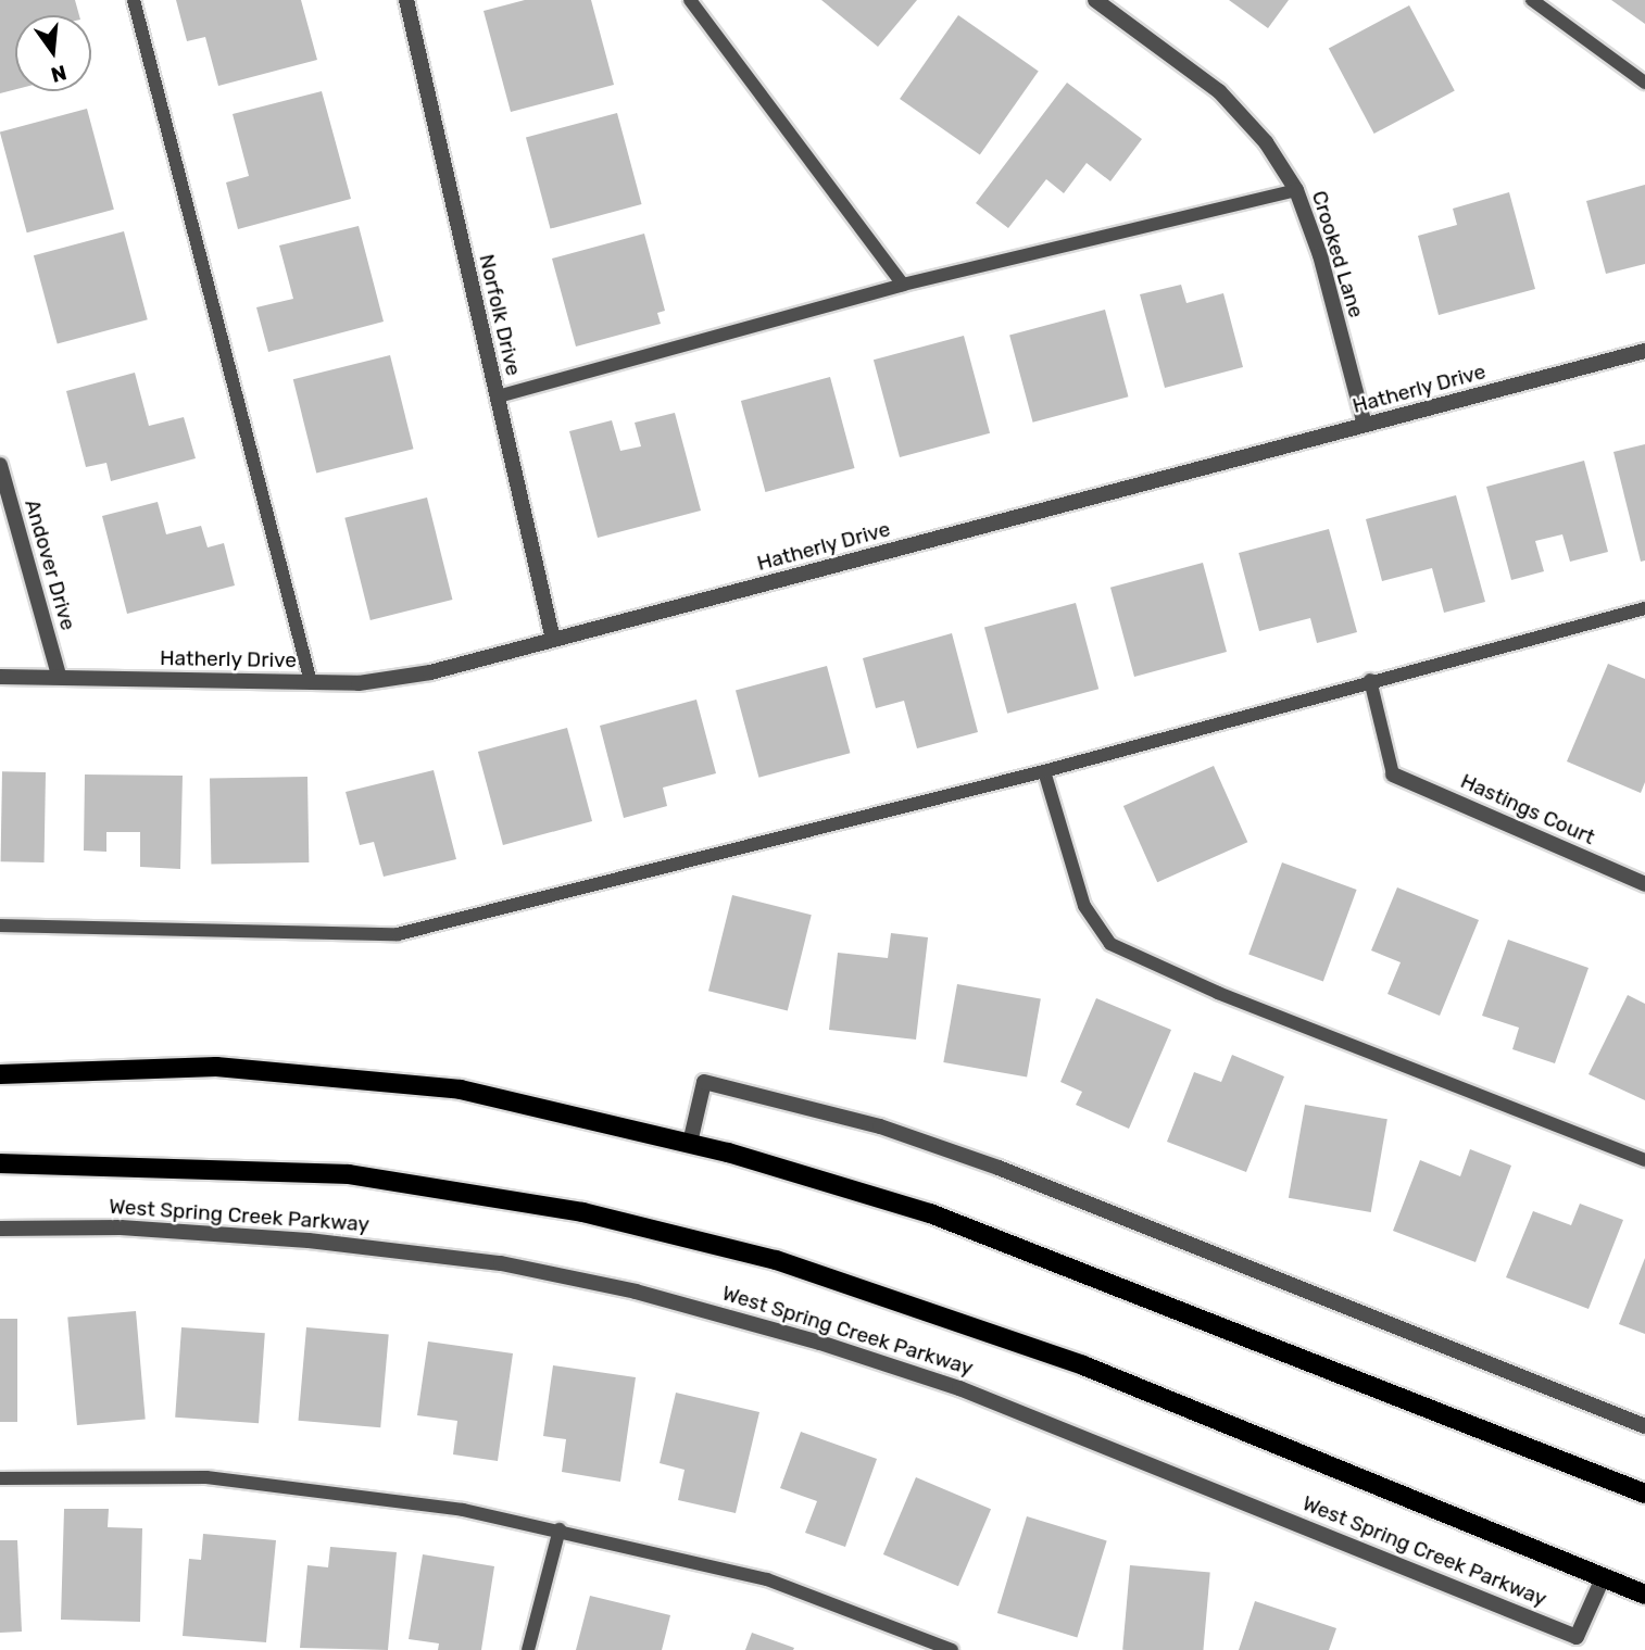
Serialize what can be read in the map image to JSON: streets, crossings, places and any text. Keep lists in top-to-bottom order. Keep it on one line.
{"streets":{"main road":["West Spring Creek Parkway"],"street":["Crooked Lane","Norfolk Drive","Hatherly Drive","Andover Drive","Hastings Court"]},"crossings":[["Crooked Lane","Hatherly Drive"],["Norfolk Drive","Hatherly Drive"],["Hatherly Drive","Andover Drive"]],"north":"bottom"}
